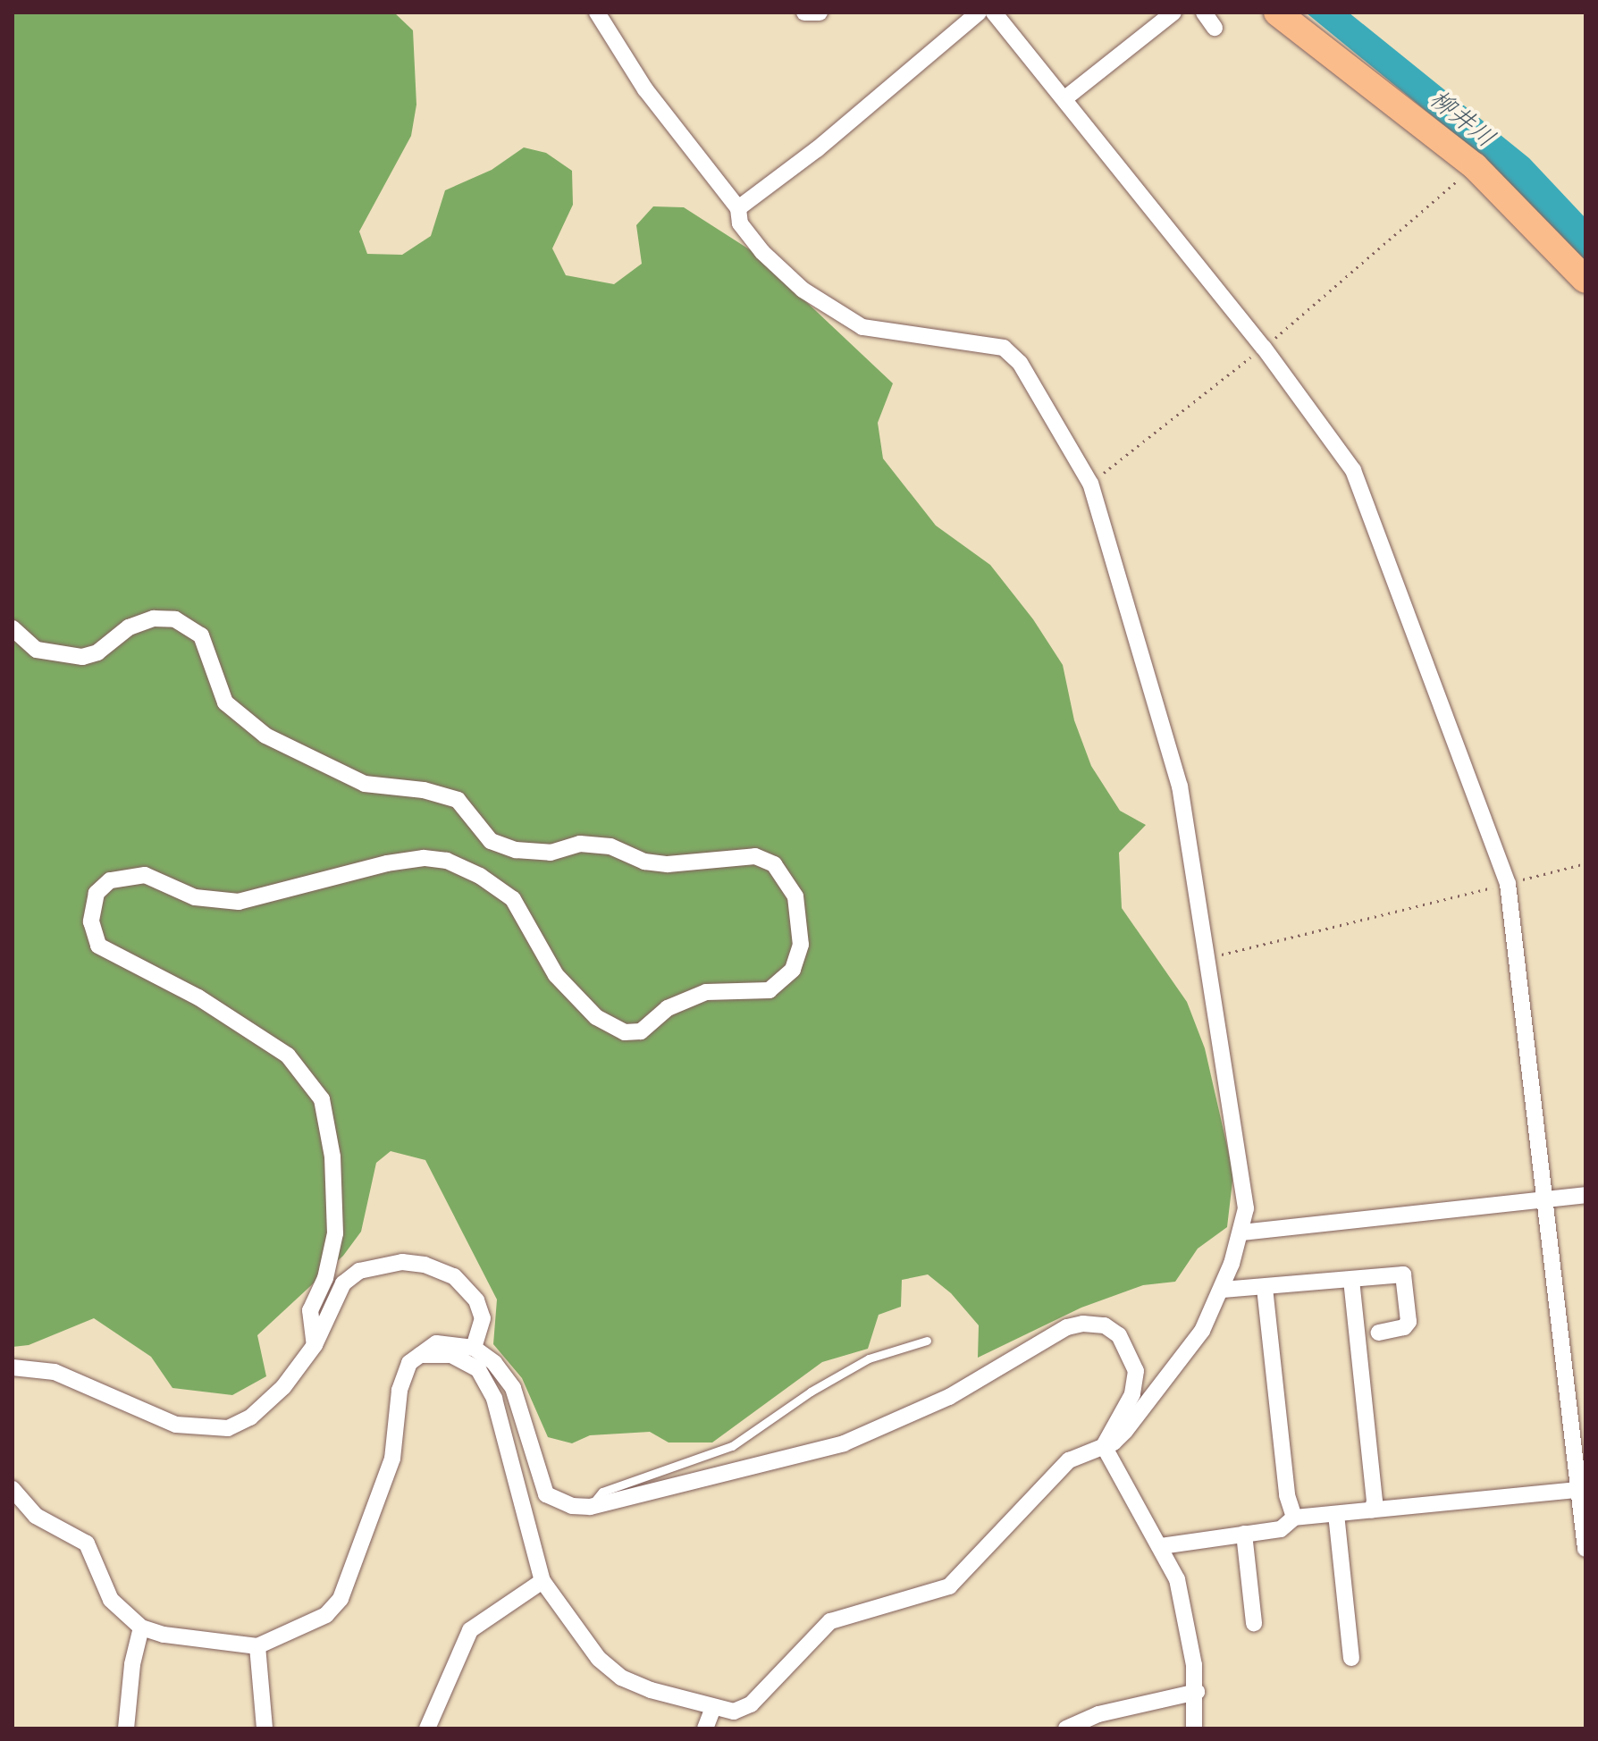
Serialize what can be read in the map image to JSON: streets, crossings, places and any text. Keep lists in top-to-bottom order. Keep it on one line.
{"water":["柳井川"]}
